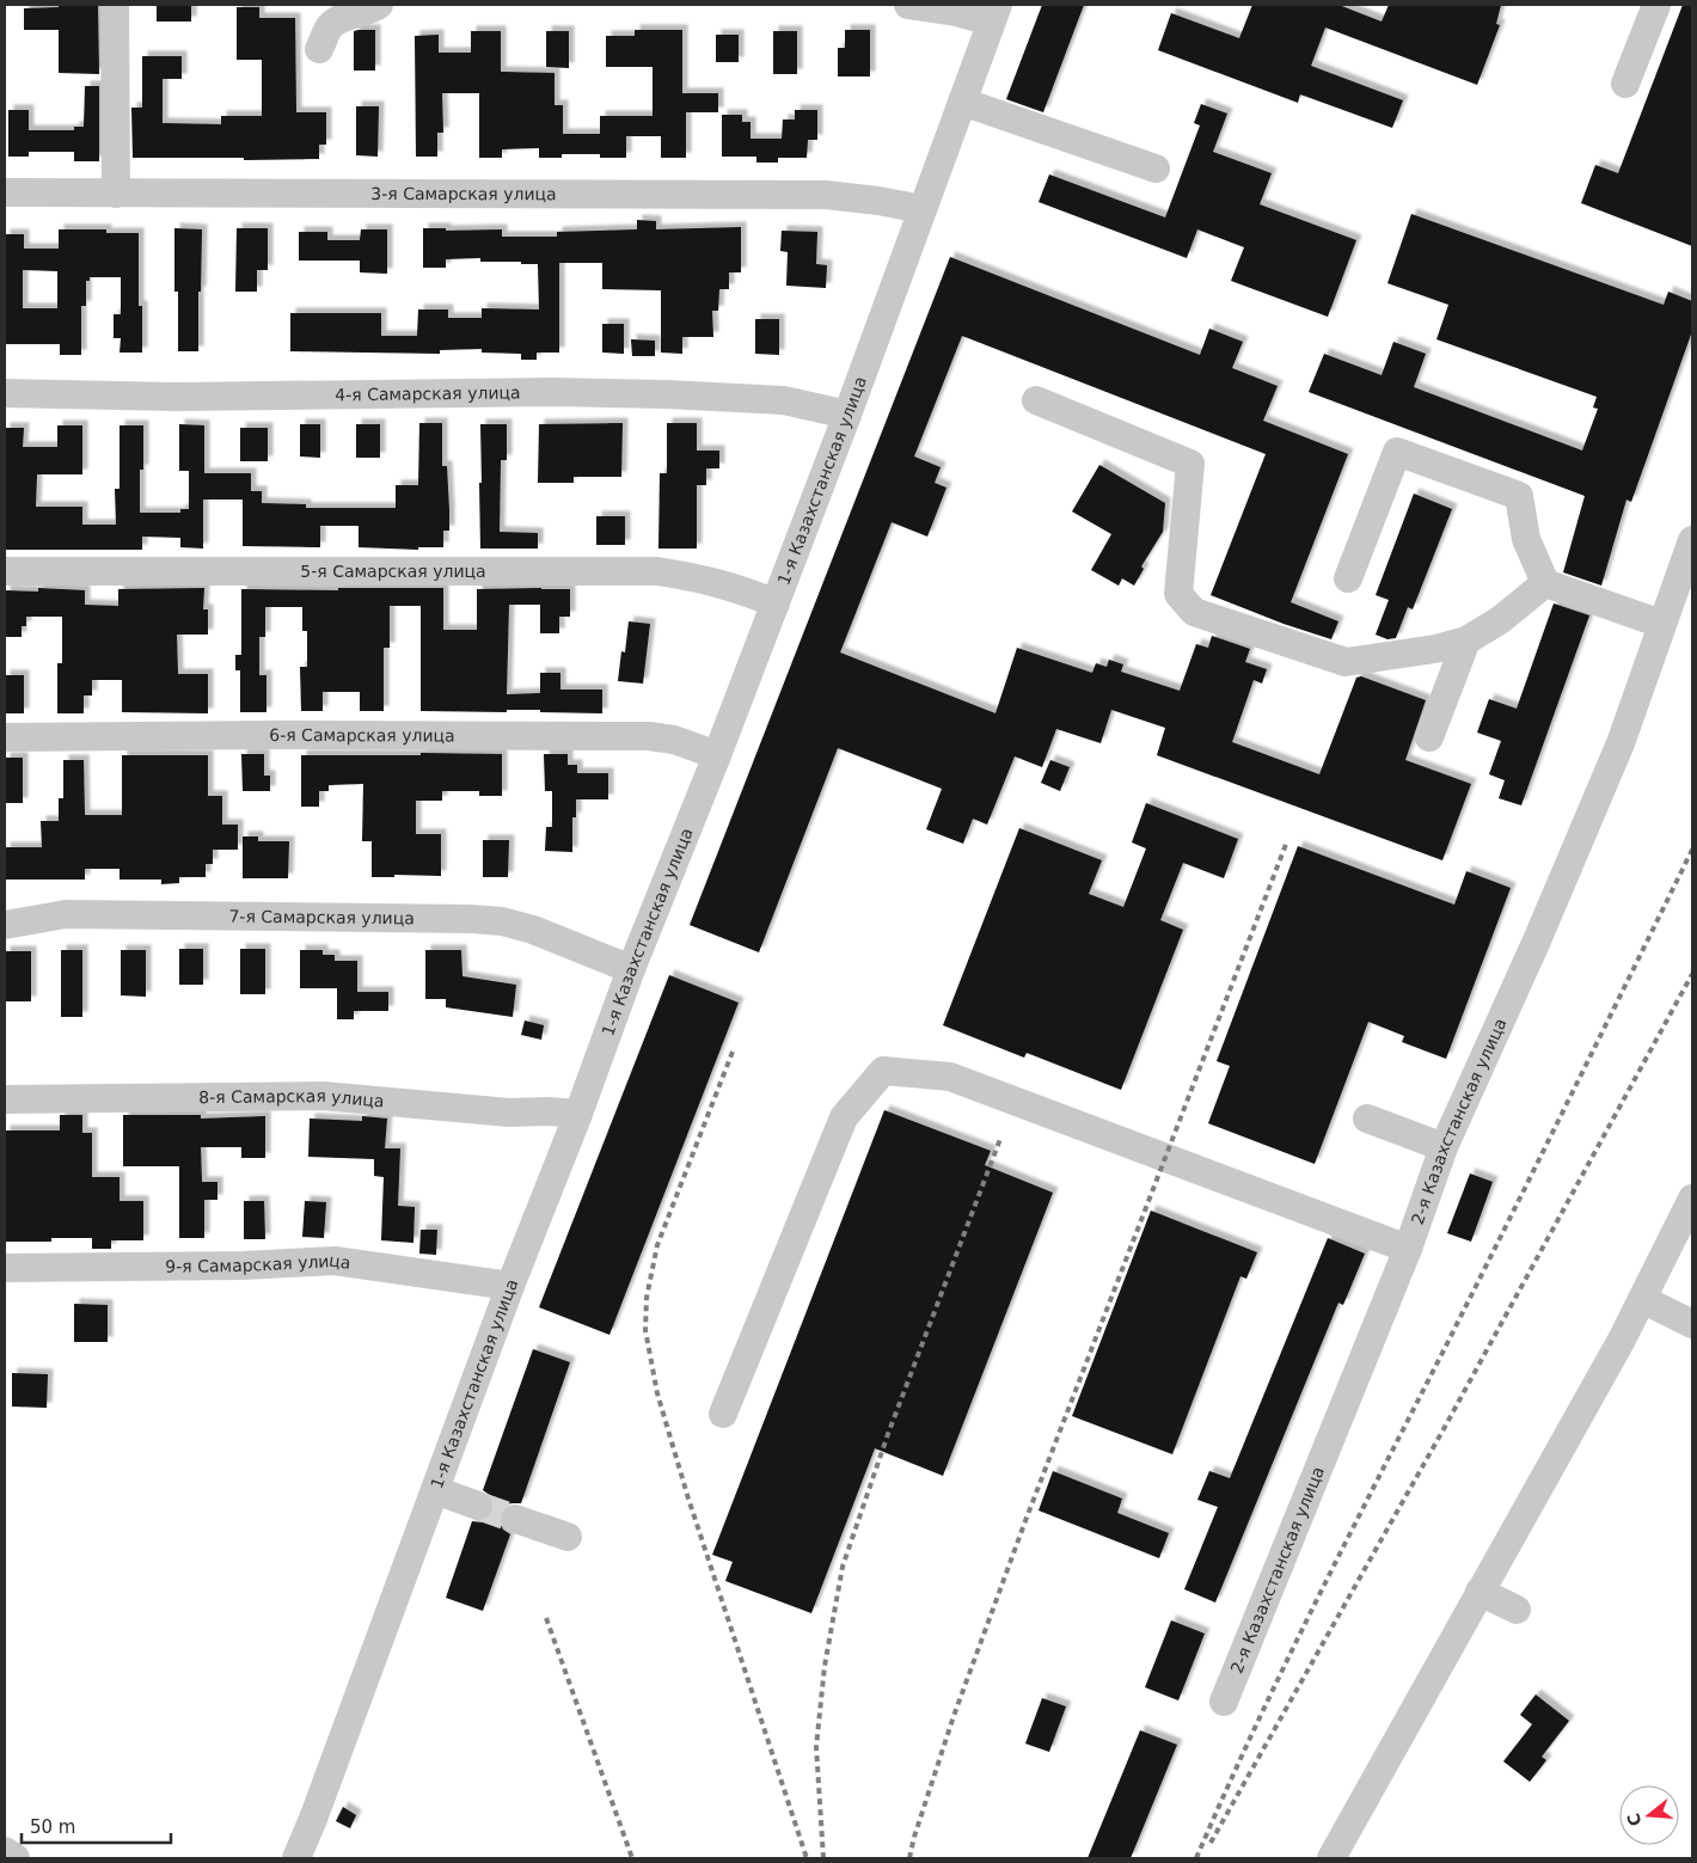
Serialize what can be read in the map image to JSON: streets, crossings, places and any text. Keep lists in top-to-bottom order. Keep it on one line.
{"streets":{"street":["3-я Самарская улица","4-я Самарская улица","1-я Казахстанская улица","5-я Самарская улица","6-я Самарская улица","7-я Самарская улица","8-я Самарская улица","2-я Казахстанская улица","9-я Самарская улица"]},"crossings":[["3-я Самарская улица","1-я Казахстанская улица"],["4-я Самарская улица","1-я Казахстанская улица"],["1-я Казахстанская улица","5-я Самарская улица"],["1-я Казахстанская улица","6-я Самарская улица"],["1-я Казахстанская улица","7-я Самарская улица"],["1-я Казахстанская улица","8-я Самарская улица"],["1-я Казахстанская улица","9-я Самарская улица"]],"scale_bar":"50 m","north":"left"}
